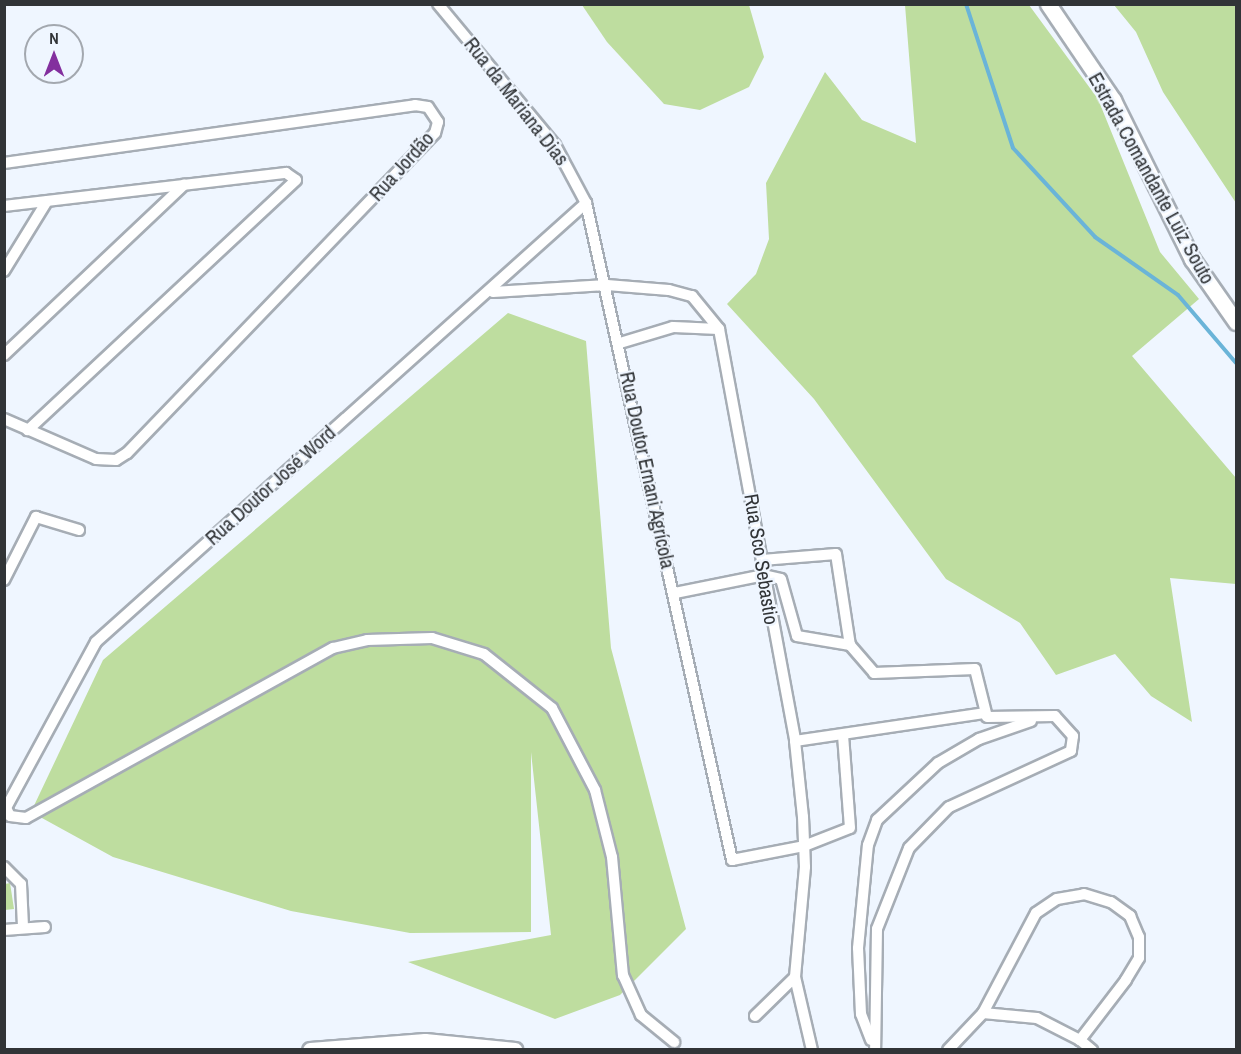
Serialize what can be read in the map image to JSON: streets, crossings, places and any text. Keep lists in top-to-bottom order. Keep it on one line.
{"streets":{"street":["Rua da Mariana Dias","Rua Jordão","Estrada Comandante Luiz Souto","Rua Doutor Ernani Agrícola","Rua Doutor José Word","Rua Sco Sebastio"]},"crossings":[["Rua da Mariana Dias","Rua Doutor Ernani Agrícola"],["Rua da Mariana Dias","Rua Doutor José Word"],["Rua Doutor Ernani Agrícola","Rua Doutor José Word"],["Rua Doutor Ernani Agrícola","Rua Sco Sebastio"],["Rua Doutor José Word","Rua Sco Sebastio"]],"north":"top"}
